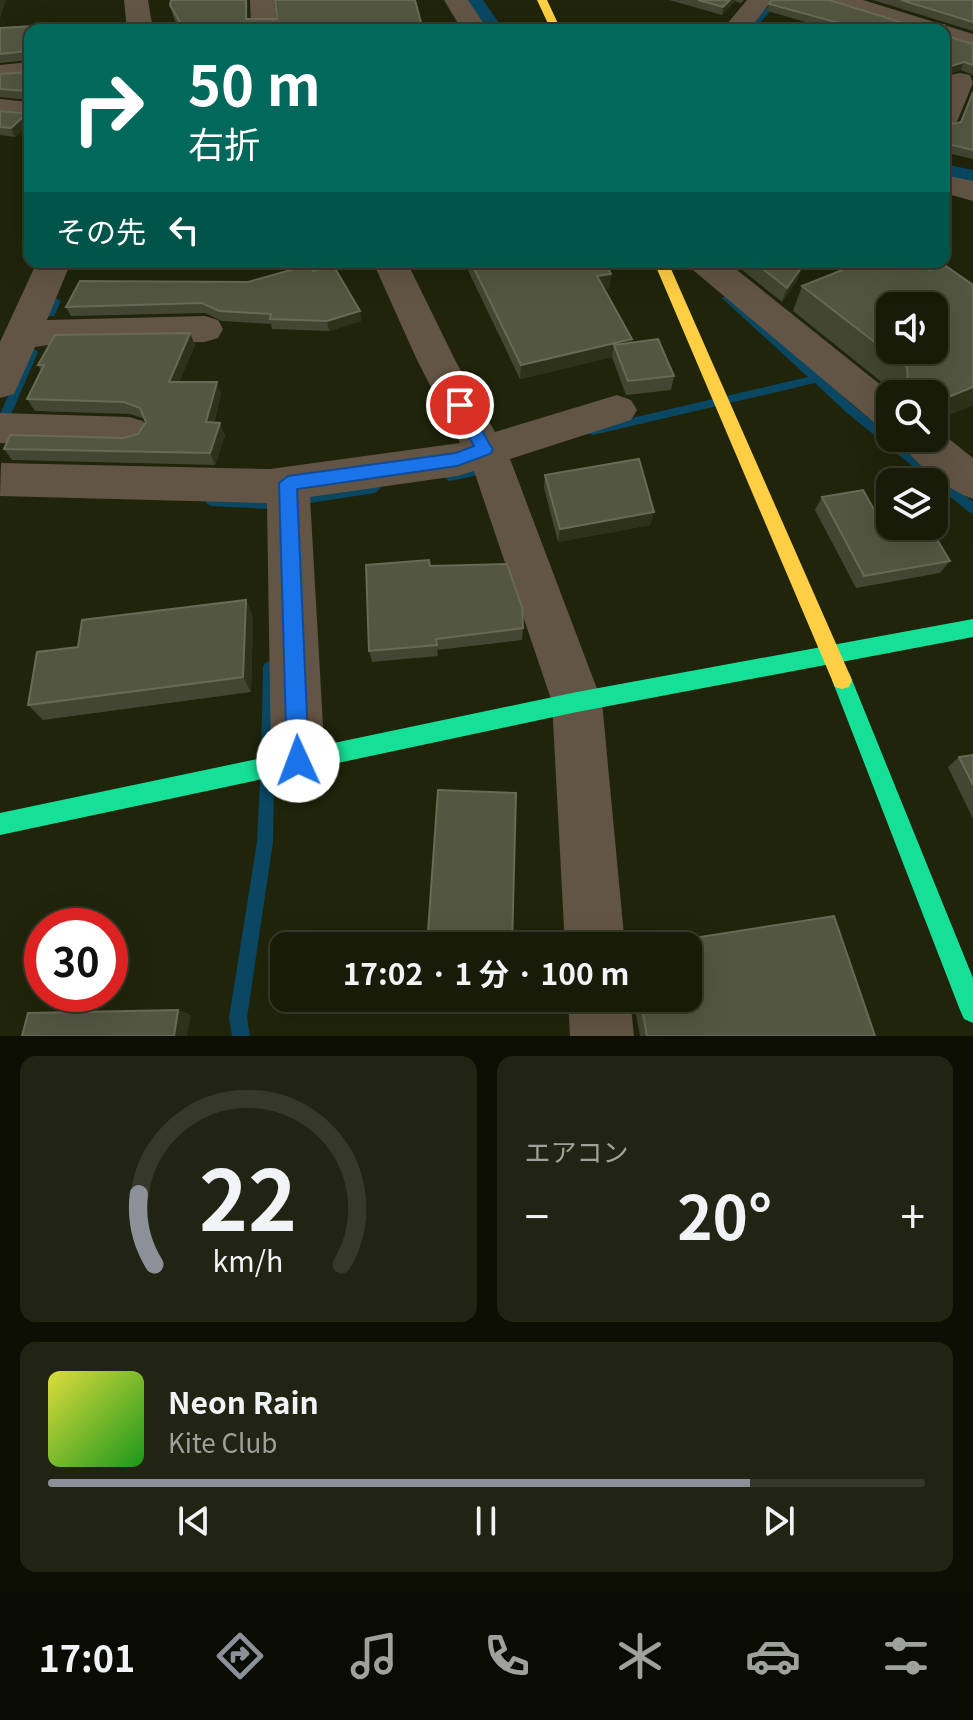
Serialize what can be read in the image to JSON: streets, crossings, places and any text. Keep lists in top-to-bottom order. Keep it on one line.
{"page":{"turn":["50 m","右折"],"then":"その先","limit":"30","trip":"17:02 · 1 分 · 100 m","tile":"エアコン","heat":["−","20°","+"],"song":["Neon Rain","Kite Club"],"tabs":"17:01","gauge":["22","km/h"]}}
